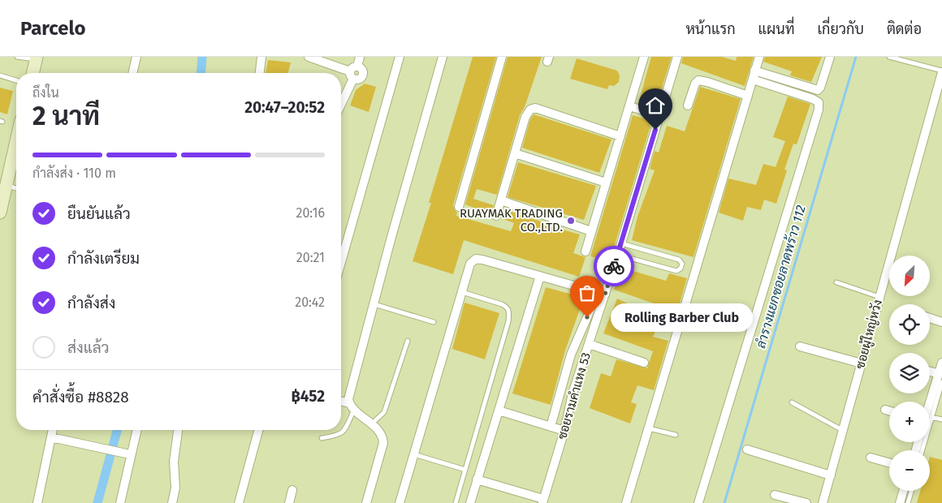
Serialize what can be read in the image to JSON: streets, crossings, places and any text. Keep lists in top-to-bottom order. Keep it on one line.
{"streets":{"street":["ซอยผู้ใหญ่หวัง","ซอยรามคำแหง 53"]},"water":["ลำรางแยกซอยลาดพร้าว 112"],"places":["RUAYMAK TRADING CO.,LTD.","Rolling Barber Club"],"north":"bottom left","page":{"header":"Parcelo","nav":["หน้าแรก","แผนที่","เกี่ยวกับ","ติดต่อ"],"heading":["2 นาที","ถึงใน","20:47–20:52"],"panel":["คำสั่งซื้อ #8828","฿452"],"bar":"กำลังส่ง · 110 m","list":[["ยืนยันแล้ว","20:16"],["กำลังเตรียม","20:21"],["กำลังส่ง","20:42"],"ส่งแล้ว"],"map_buttons":["+","−"],"bubble":"Rolling Barber Club"}}
